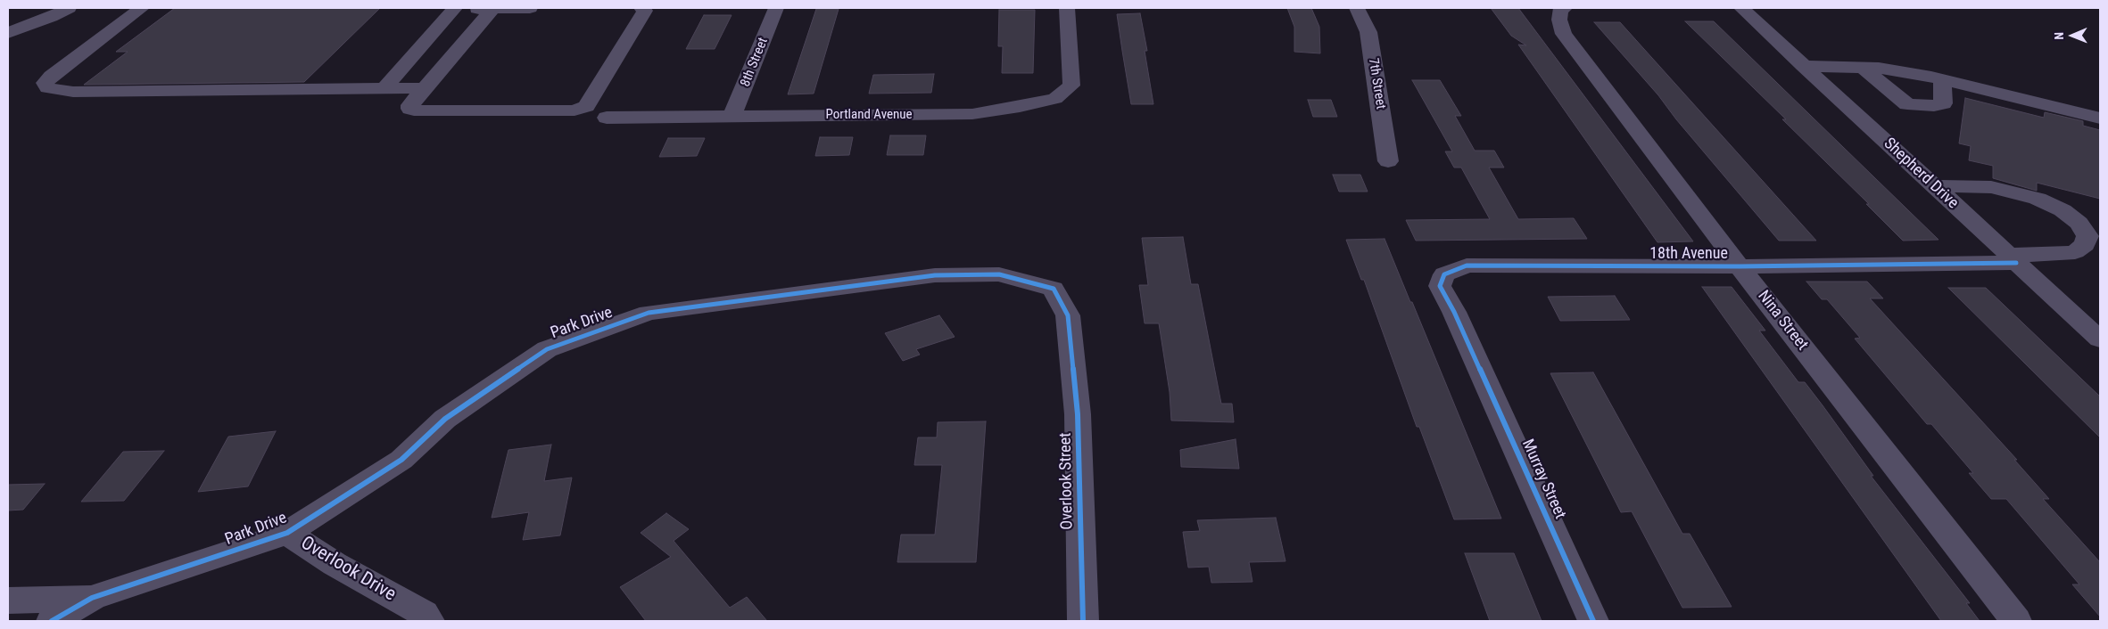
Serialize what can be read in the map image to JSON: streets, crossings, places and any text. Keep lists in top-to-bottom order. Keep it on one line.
{"streets":{"street":["8th Street","7th Street","Portland Avenue","Shepherd Drive","18th Avenue","Nina Street","Park Drive","Murray Street","Overlook Street","Overlook Drive"]},"crossings":[["8th Street","Portland Avenue"],["Shepherd Drive","18th Avenue"],["18th Avenue","Nina Street"],["18th Avenue","Murray Street"],["Park Drive","Overlook Street"],["Park Drive","Overlook Drive"]],"north":"left"}
